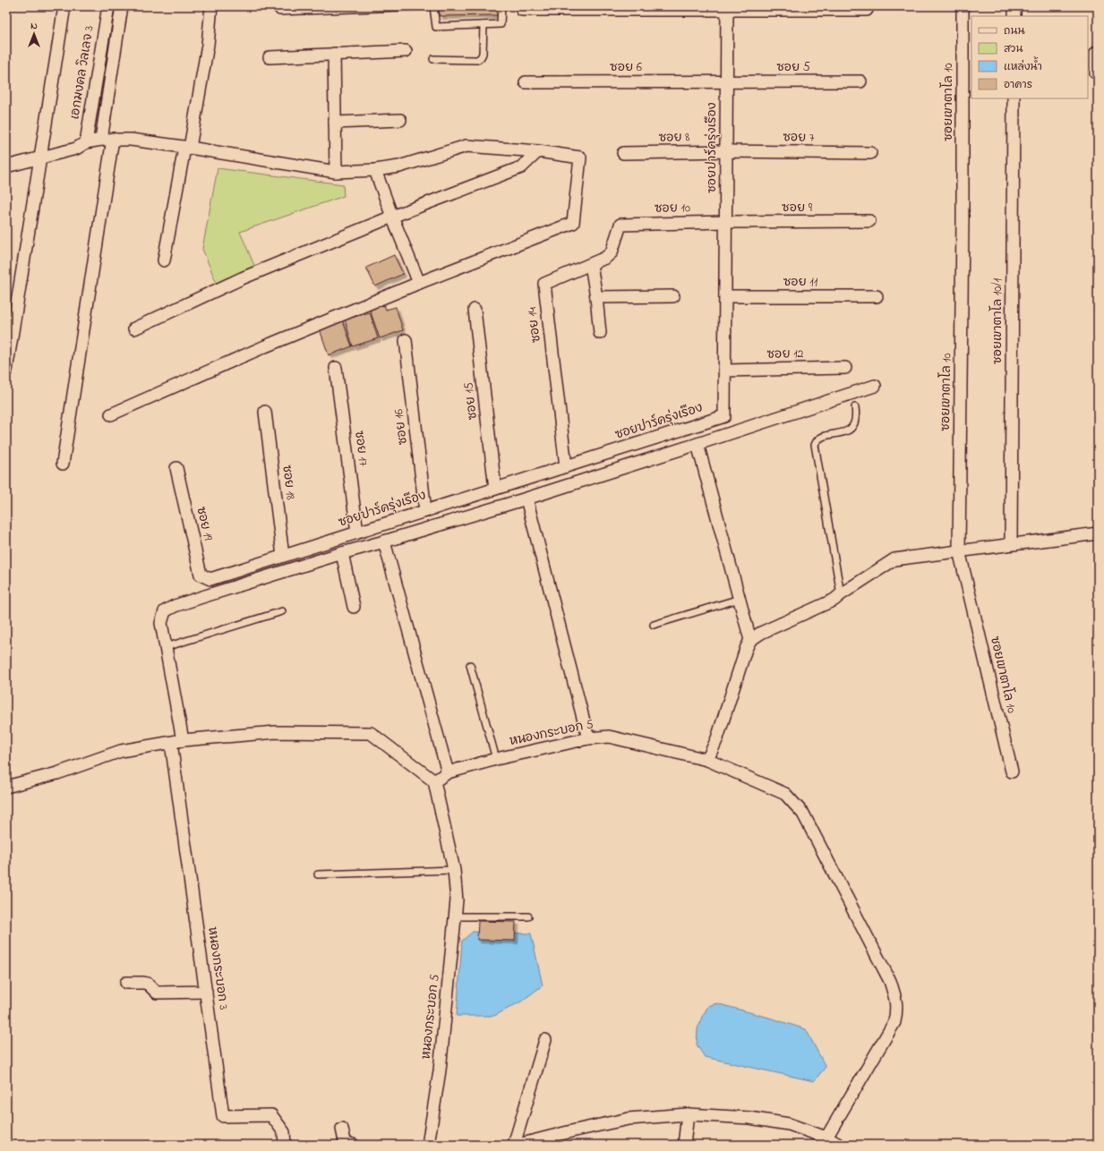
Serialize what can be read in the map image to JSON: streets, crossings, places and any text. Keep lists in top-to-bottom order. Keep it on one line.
{"streets":{"street":["ซอย 6","ซอย 5","เอกมงคล วิลเลจ 3","ซอยเขาตาโล 10","ซอย 8","ซอย 7","ซอยปาร์ครุ่งเรือง","ซอย 9","ซอย 10","ซอย 11","ซอยเขาตาโล 10/1","ซอย 14","ซอย 12","ซอย 15","ซอย 16","ซอย 17","ซอย 18","ซอย 19","หนองกระบอก 5","หนองกระบอก 3"]},"crossings":[["ซอย 6","ซอย 5"],["ซอย 6","ซอยปาร์ครุ่งเรือง"],["ซอย 5","ซอยปาร์ครุ่งเรือง"],["ซอย 8","ซอย 7"],["ซอย 8","ซอยปาร์ครุ่งเรือง"],["ซอย 7","ซอยปาร์ครุ่งเรือง"],["ซอยปาร์ครุ่งเรือง","ซอย 9"],["ซอยปาร์ครุ่งเรือง","ซอย 10"],["ซอยปาร์ครุ่งเรือง","ซอย 11"],["ซอยปาร์ครุ่งเรือง","ซอย 14"],["ซอยปาร์ครุ่งเรือง","ซอย 12"],["ซอยปาร์ครุ่งเรือง","ซอย 15"],["ซอยปาร์ครุ่งเรือง","ซอย 16"],["ซอยปาร์ครุ่งเรือง","ซอย 17"],["ซอยปาร์ครุ่งเรือง","ซอย 18"],["ซอยปาร์ครุ่งเรือง","ซอย 19"],["ซอย 9","ซอย 10"],["ซอย 10","ซอย 14"]],"legend":["ถนน","สวน","แหล่งน้ำ","อาคาร"],"north":"top"}
